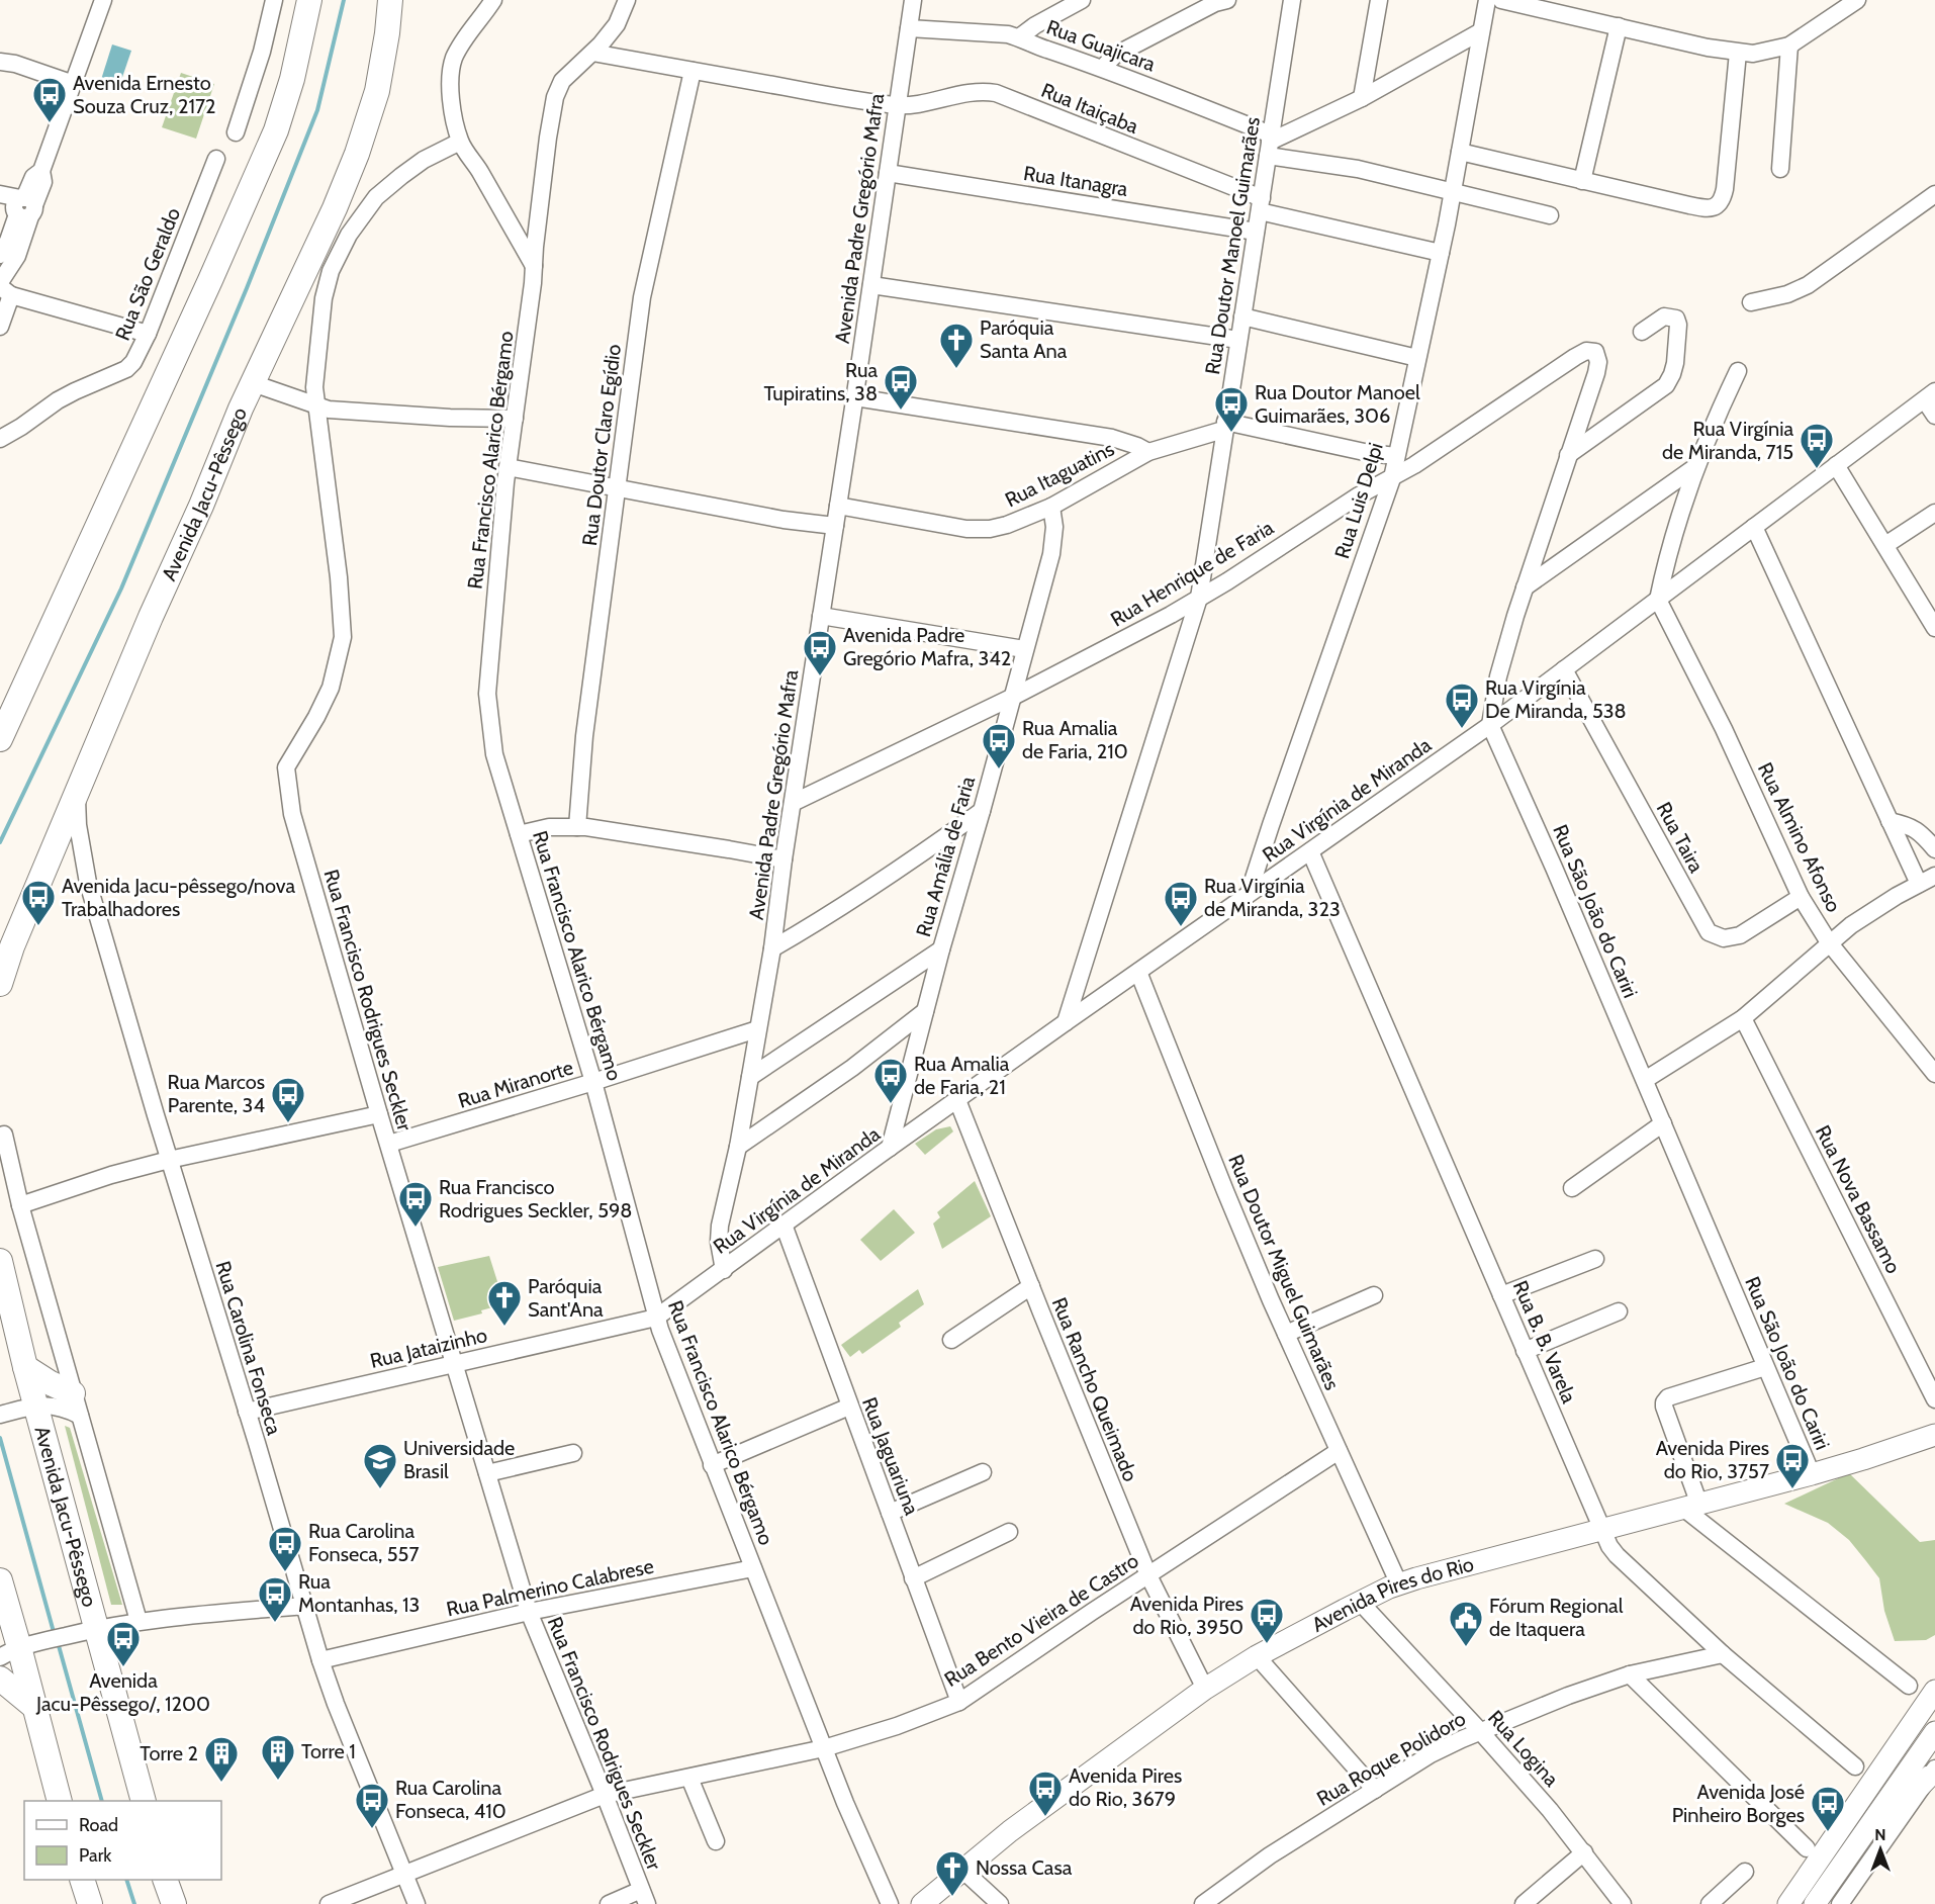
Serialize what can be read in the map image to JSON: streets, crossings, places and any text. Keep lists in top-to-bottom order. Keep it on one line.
{"streets":{"highway":["Avenida Jacu-Pêssego"],"main road":["Avenida Pires do Rio"],"street":["Rua Guajicara","Rua Itaiçaba","Rua Itanagra","Avenida Padre Gregório Mafra","Rua Doutor Manoel Guimarães","Rua São Geraldo","Rua Doutor Claro Egídio","Rua Francisco Alarico Bérgamo","Rua Itaguatins","Rua Luis Delpi","Rua Henrique de Faria","Rua Virgínia de Miranda","Rua Taira","Rua Almino Afonso","Rua Amália de Faria","Rua São João do Cariri","Rua Francisco Rodrigues Seckler","Rua Miranorte","Rua Nova Bassamo","Rua Doutor Miguel Guimarães","Rua B. B. Varela","Rua Carolina Fonseca","Rua Jataizinho","Rua Rancho Queimado","Rua Jaguariuna","Rua Palmerino Calabrese","Rua Bento Vieira de Castro","Rua Logina","Rua Roque Polidoro"]},"crossings":[["Rua Guajicara","Avenida Padre Gregório Mafra"],["Rua Guajicara","Rua Doutor Manoel Guimarães"],["Rua Guajicara","Rua Luis Delpi"],["Rua Itaiçaba","Avenida Padre Gregório Mafra"],["Rua Itaiçaba","Rua Doutor Manoel Guimarães"],["Rua Itaiçaba","Rua Doutor Claro Egídio"],["Rua Itaiçaba","Rua Francisco Alarico Bérgamo"],["Rua Itaiçaba","Rua Luis Delpi"],["Rua Itanagra","Avenida Padre Gregório Mafra"],["Rua Itanagra","Rua Doutor Manoel Guimarães"],["Avenida Padre Gregório Mafra","Rua Itaguatins"],["Avenida Padre Gregório Mafra","Rua Henrique de Faria"],["Avenida Padre Gregório Mafra","Rua Virgínia de Miranda"],["Avenida Padre Gregório Mafra","Rua Miranorte"],["Rua Doutor Manoel Guimarães","Rua Itaguatins"],["Rua Doutor Manoel Guimarães","Rua Henrique de Faria"],["Rua Doutor Manoel Guimarães","Rua Virgínia de Miranda"],["Rua Francisco Alarico Bérgamo","Rua Virgínia de Miranda"],["Rua Francisco Alarico Bérgamo","Rua Miranorte"],["Rua Francisco Alarico Bérgamo","Rua Jataizinho"],["Rua Francisco Alarico Bérgamo","Rua Palmerino Calabrese"],["Rua Francisco Alarico Bérgamo","Rua Bento Vieira de Castro"],["Rua Itaguatins","Rua Amália de Faria"],["Avenida Jacu-Pêssego","Rua Carolina Fonseca"],["Rua Luis Delpi","Rua Henrique de Faria"],["Rua Luis Delpi","Rua Virgínia de Miranda"],["Rua Henrique de Faria","Rua Amália de Faria"],["Rua Virgínia de Miranda","Rua Taira"],["Rua Virgínia de Miranda","Rua Almino Afonso"],["Rua Virgínia de Miranda","Rua Amália de Faria"],["Rua Virgínia de Miranda","Rua São João do Cariri"],["Rua Virgínia de Miranda","Rua Doutor Miguel Guimarães"],["Rua Virgínia de Miranda","Rua B. B. Varela"],["Rua Virgínia de Miranda","Rua Jataizinho"],["Rua Virgínia de Miranda","Rua Rancho Queimado"],["Rua Virgínia de Miranda","Rua Jaguariuna"],["Rua Taira","Rua Almino Afonso"],["Rua São João do Cariri","Avenida Pires do Rio"],["Rua Francisco Rodrigues Seckler","Rua Miranorte"],["Rua Francisco Rodrigues Seckler","Rua Jataizinho"],["Rua Francisco Rodrigues Seckler","Rua Palmerino Calabrese"],["Rua Francisco Rodrigues Seckler","Rua Bento Vieira de Castro"],["Rua Doutor Miguel Guimarães","Avenida Pires do Rio"],["Rua Doutor Miguel Guimarães","Rua Bento Vieira de Castro"],["Rua B. B. Varela","Avenida Pires do Rio"],["Rua B. B. Varela","Rua Roque Polidoro"],["Rua Carolina Fonseca","Rua Jataizinho"],["Rua Carolina Fonseca","Rua Palmerino Calabrese"],["Rua Carolina Fonseca","Rua Bento Vieira de Castro"],["Rua Rancho Queimado","Avenida Pires do Rio"],["Rua Rancho Queimado","Rua Bento Vieira de Castro"],["Rua Jaguariuna","Rua Bento Vieira de Castro"],["Avenida Pires do Rio","Rua Logina"],["Rua Logina","Rua Roque Polidoro"]],"places":{"bus stop":["Avenida Ernesto Souza Cruz, 2172","Rua Tupiratins, 38","Rua Doutor Manoel Guimarães, 306","Rua Virgínia de Miranda, 715","Avenida Padre Gregório Mafra, 342","Rua Virgínia De Miranda, 538","Rua Amalia de Faria, 210","Avenida Jacu-pêssego/nova Trabalhadores","Rua Virgínia de Miranda, 323","Rua Amalia de Faria, 21","Rua Marcos Parente, 34","Rua Francisco Rodrigues Seckler, 598","Avenida Pires do Rio, 3757","Rua Carolina Fonseca, 557","Rua Montanhas, 13","Avenida Pires do Rio, 3950","Avenida Jacu-Pêssego/, 1200","Avenida Pires do Rio, 3679","Rua Carolina Fonseca, 410","Avenida José Pinheiro Borges"],"church":["Paróquia Santa Ana","Paróquia Sant'Ana","Nossa Casa"],"school or university":["Universidade Brasil"],"public building":["Fórum Regional de Itaquera"],"building":["Torre 1","Torre 2"]},"legend":["Road","Park"],"north":"top"}
